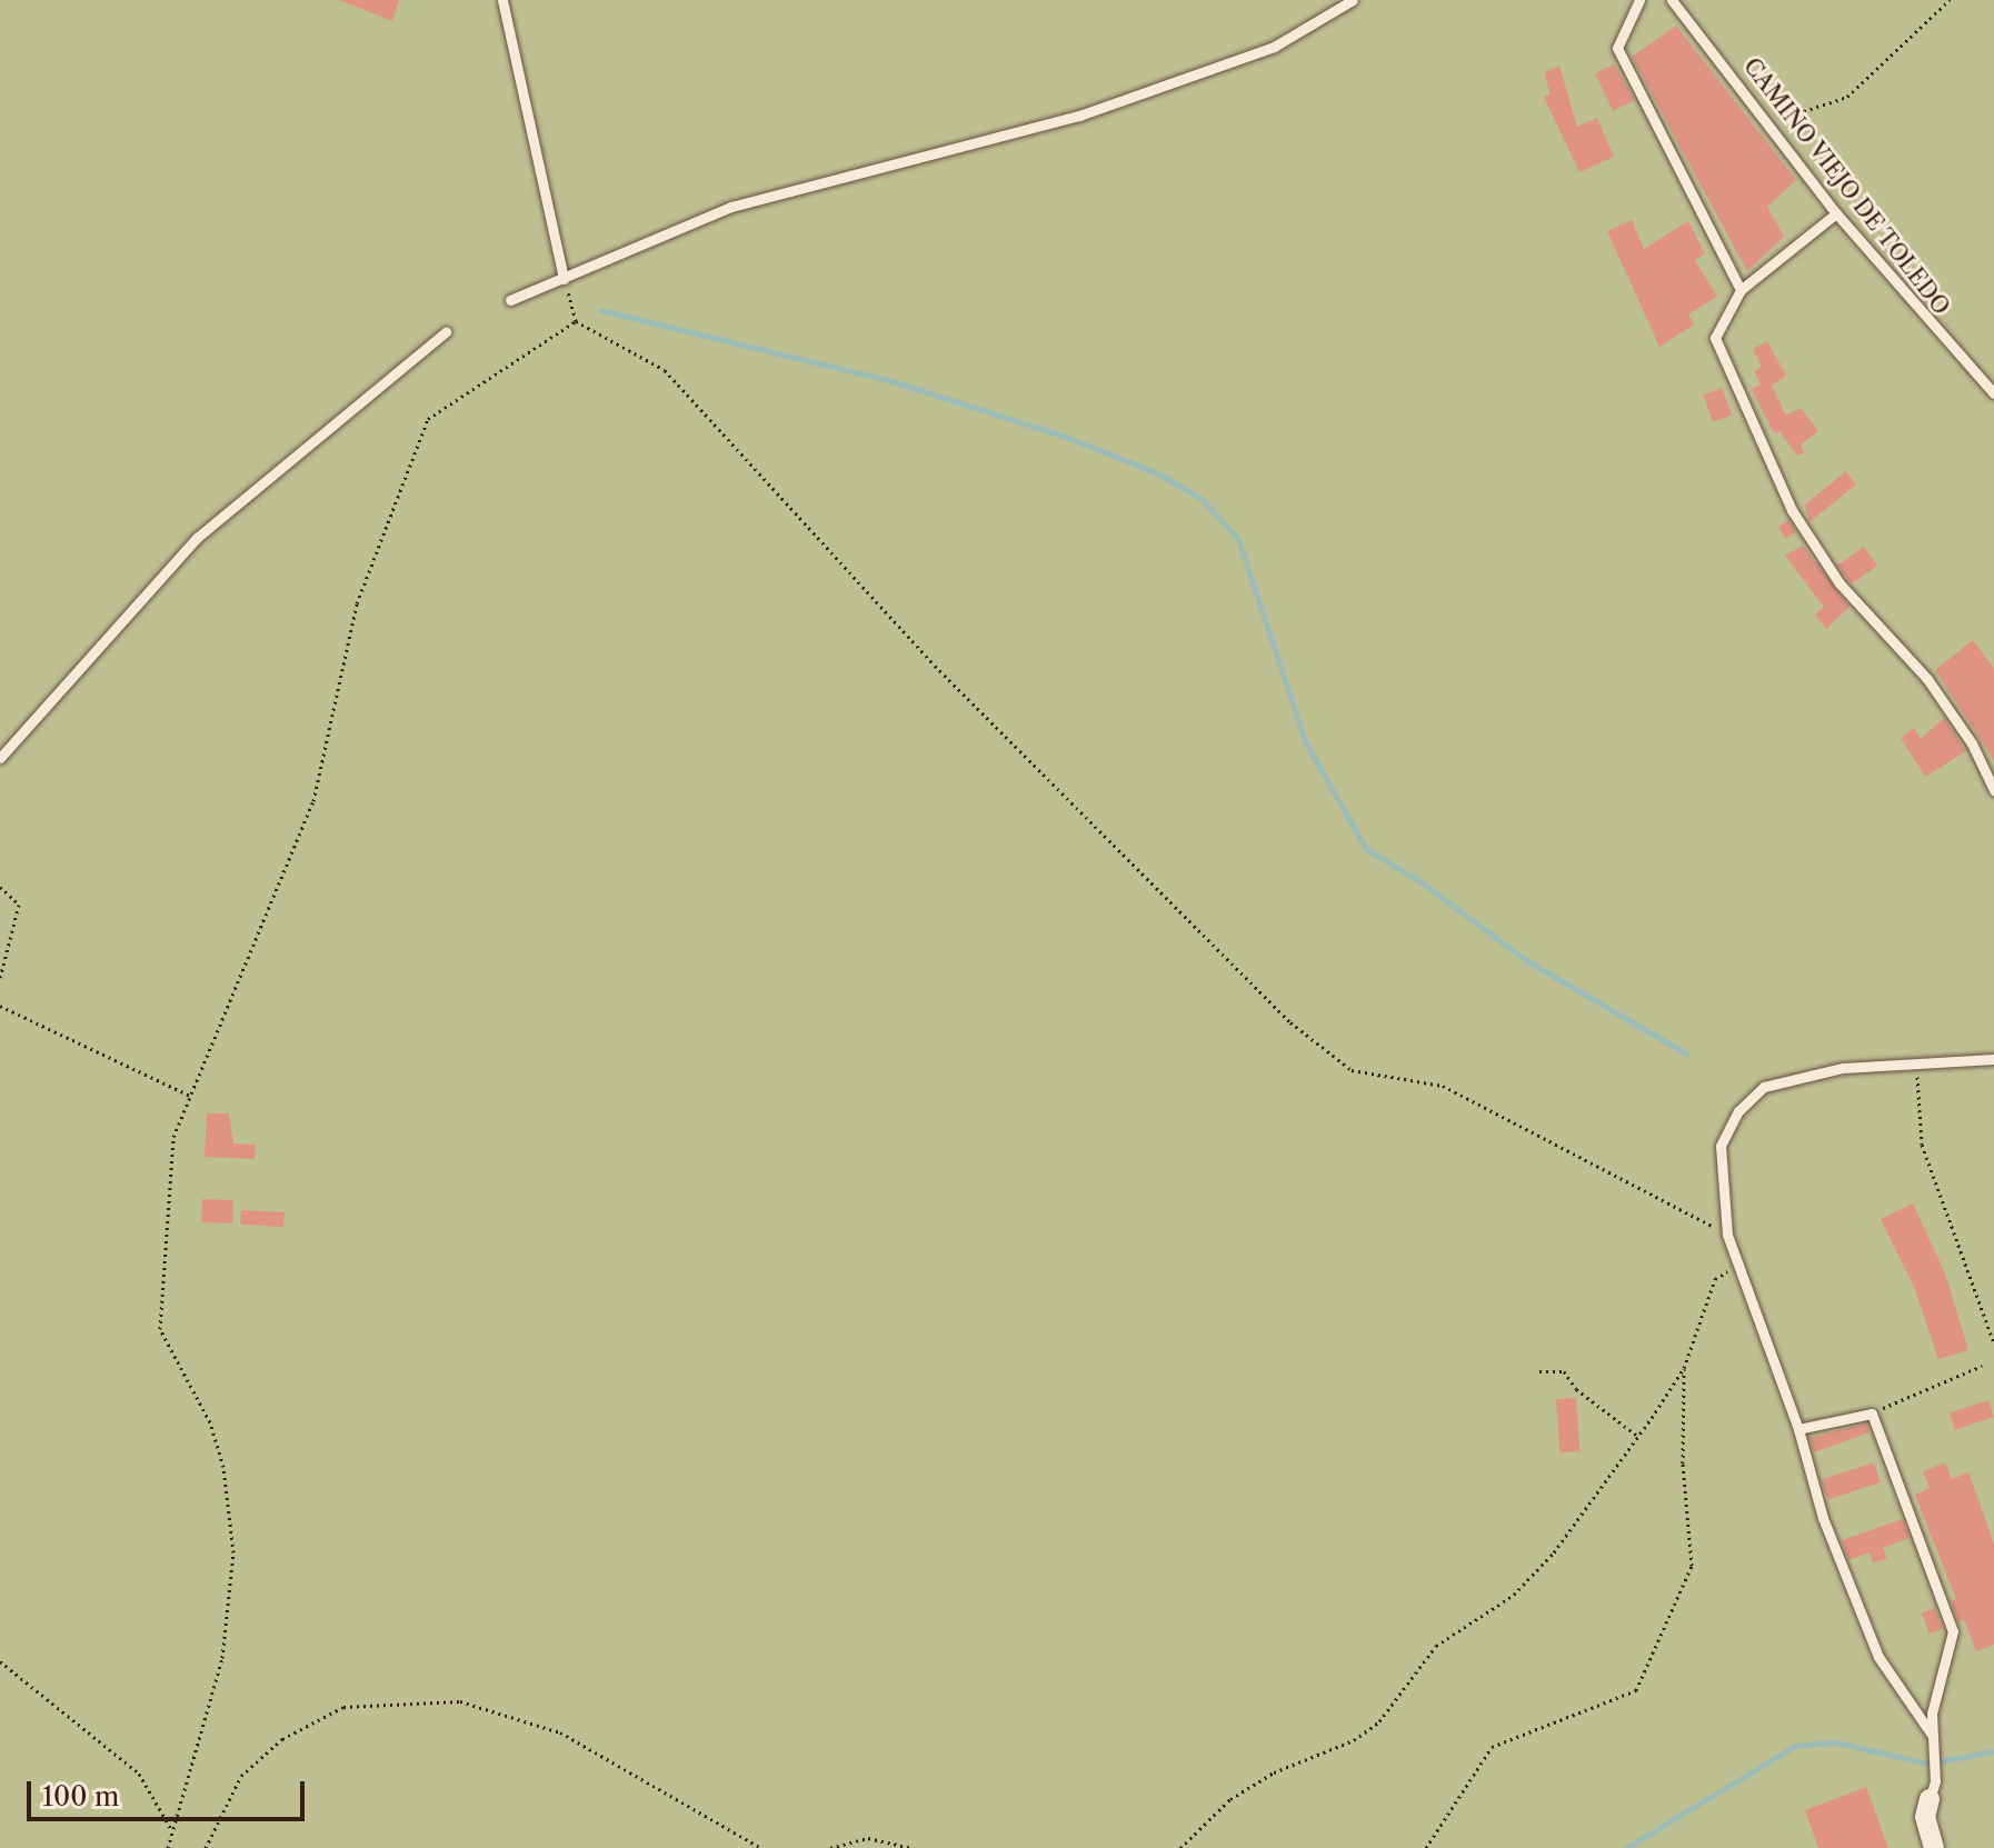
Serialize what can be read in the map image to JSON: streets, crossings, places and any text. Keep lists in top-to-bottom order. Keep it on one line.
{"streets":{"lane":["CAMINO VIEJO DE TOLEDO"]},"scale_bar":"100 m"}
